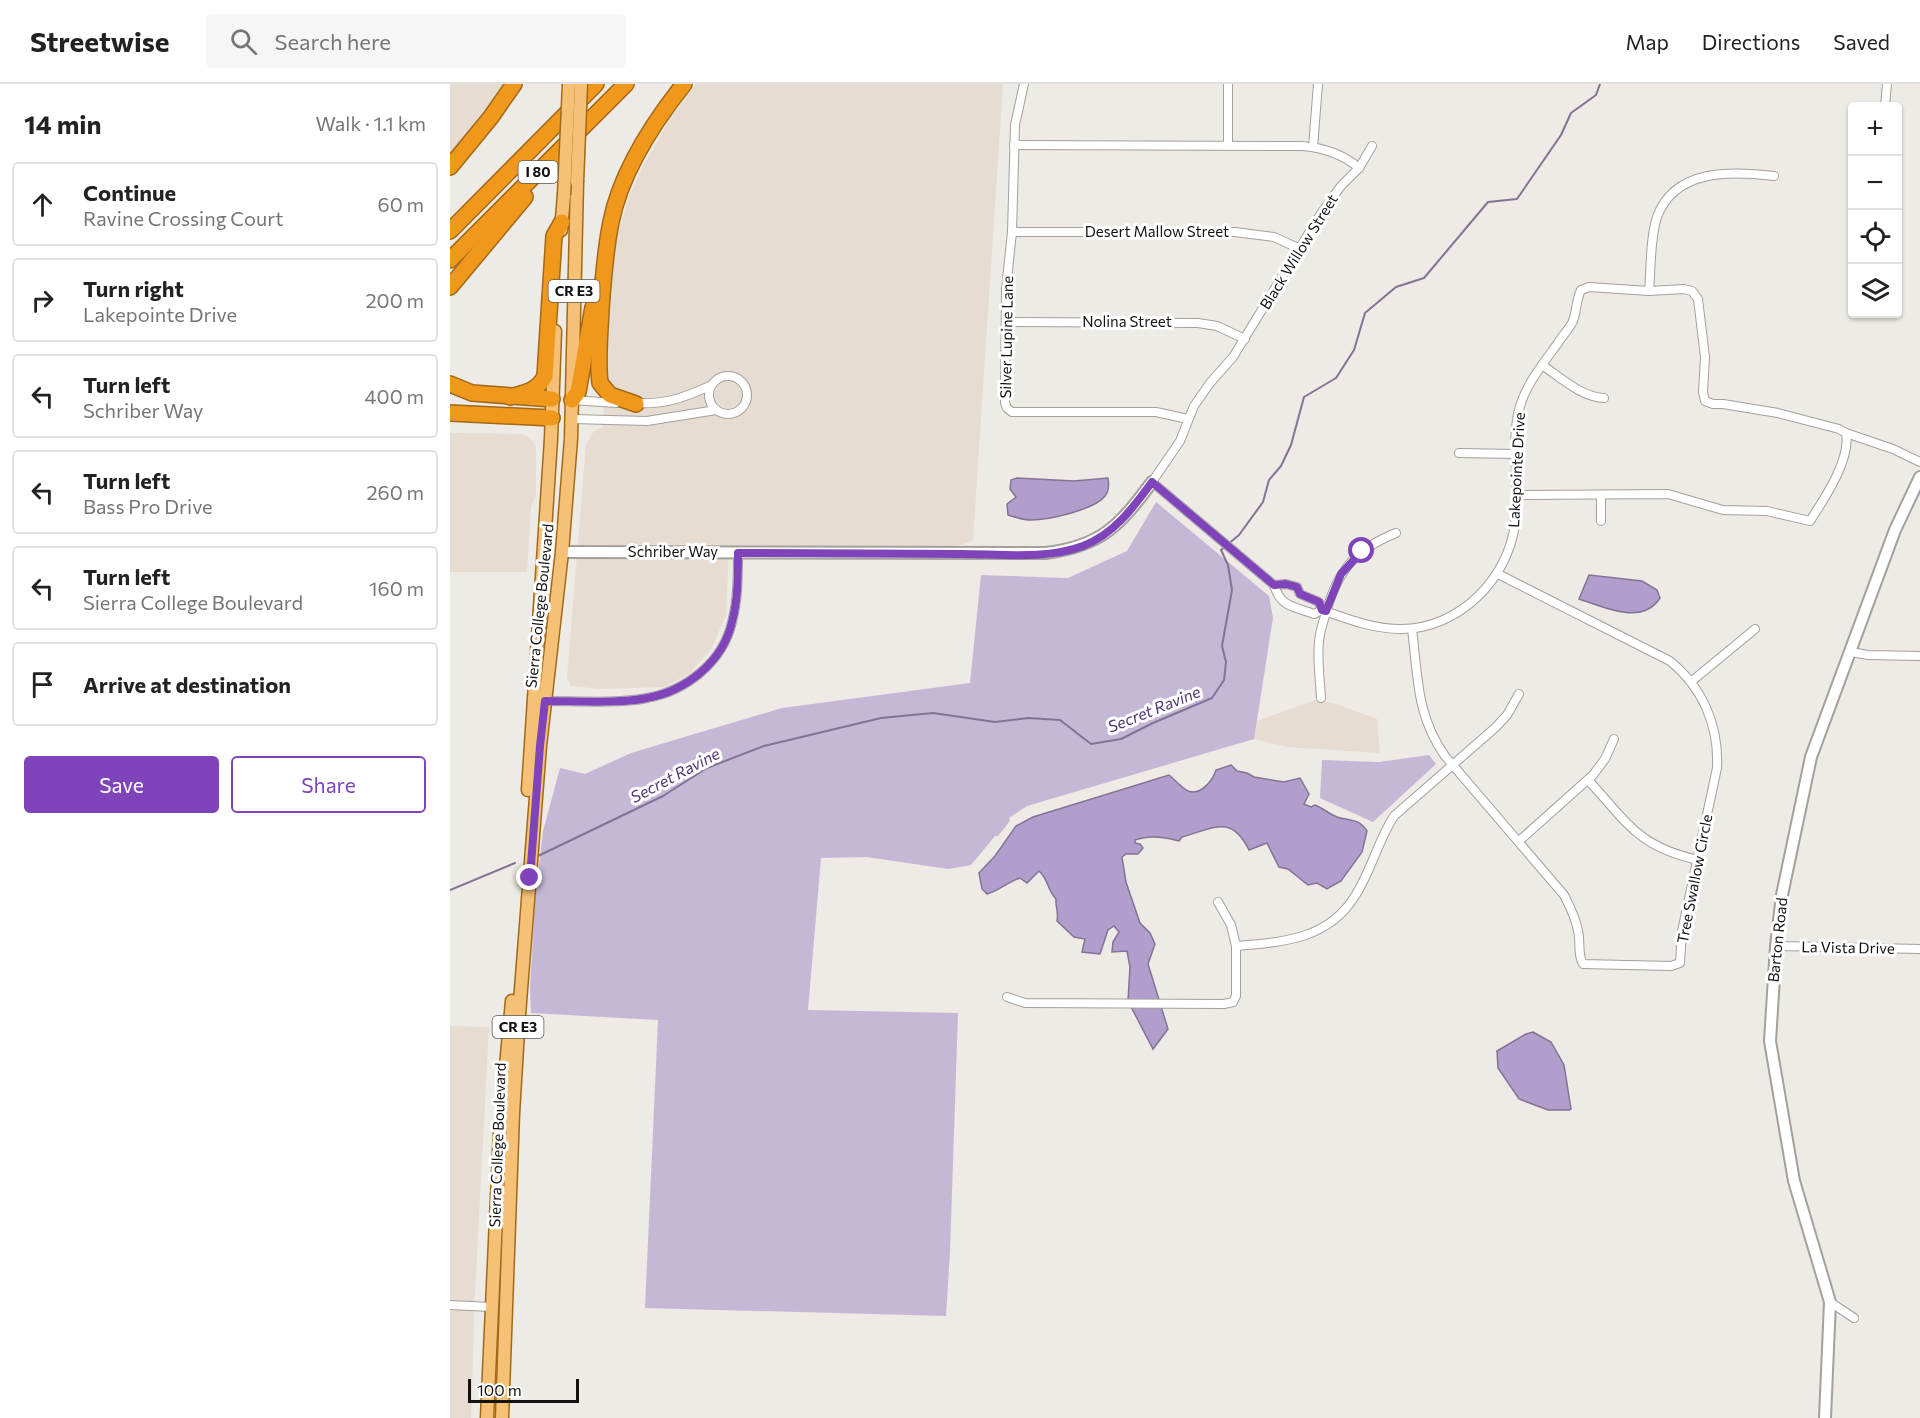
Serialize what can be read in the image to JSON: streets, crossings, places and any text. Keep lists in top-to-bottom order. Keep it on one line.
{"streets":{"highway":["I 80"],"main road":["CR E3","Sierra College Boulevard"],"street":["Desert Mallow Street","Black Willow Street","Nolina Street","Silver Lupine Lane","Lakepointe Drive","Schriber Way","Tree Swallow Circle","Barton Road","La Vista Drive"]},"crossings":[["Desert Mallow Street","Black Willow Street"],["Desert Mallow Street","Silver Lupine Lane"],["Black Willow Street","Nolina Street"],["Black Willow Street","Silver Lupine Lane"],["Black Willow Street","Lakepointe Drive"],["Black Willow Street","Schriber Way"],["Nolina Street","Silver Lupine Lane"],["Lakepointe Drive","Schriber Way"],["Lakepointe Drive","Tree Swallow Circle"],["Schriber Way","Sierra College Boulevard"],["Barton Road","La Vista Drive"]],"water":["Secret Ravine"],"scale_bar":"100 m","page":{"header":"Streetwise","search":"Search here","nav":["Map","Directions","Saved"],"heading":["14 min","Walk · 1.1 km"],"map_buttons":["+","−"],"list":[["Continue","Ravine Crossing Court","60 m"],["Turn right","Lakepointe Drive","200 m"],["Turn left","Schriber Way","400 m"],["Turn left","Bass Pro Drive","260 m"],["Turn left","Sierra College Boulevard","160 m"],"Arrive at destination"],"buttons":["Save","Share"],"scale":"100 m"}}
